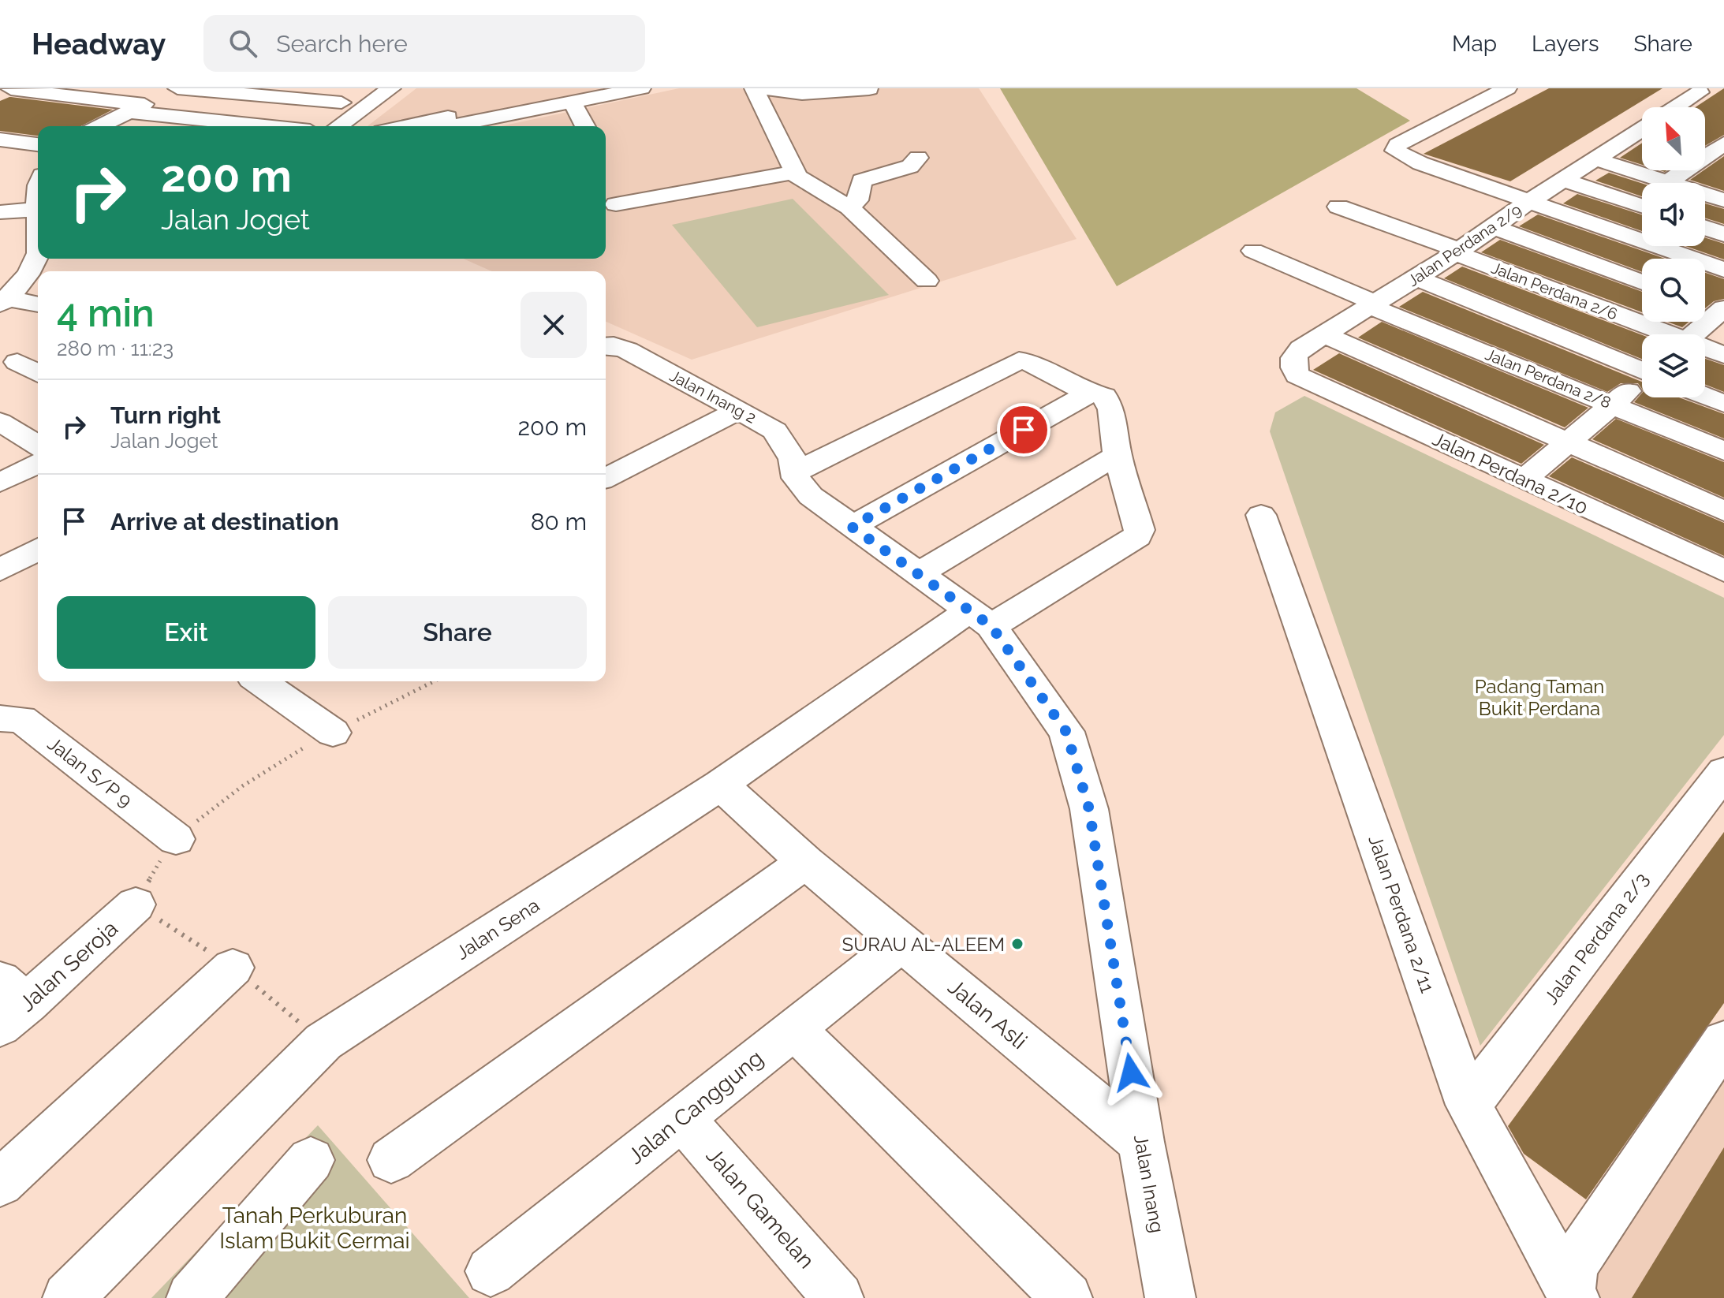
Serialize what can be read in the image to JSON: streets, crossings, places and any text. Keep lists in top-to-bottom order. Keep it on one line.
{"streets":{"street":["Jalan Perdana 2/9","Jalan Perdana 2/6","Jalan Perdana 2/8","Jalan Inang 2","Jalan Perdana 2/10","Jalan S/P 9","Jalan Perdana 2/11","Jalan Sena","Jalan Perdana 2/3","Jalan Seroja","Jalan Asli","Jalan Canggung","Jalan Inang","Jalan Gamelan"]},"crossings":[["Jalan Perdana 2/9","Jalan Perdana 2/6"],["Jalan Perdana 2/9","Jalan Perdana 2/8"],["Jalan Perdana 2/9","Jalan Perdana 2/10"],["Jalan Inang 2","Jalan Inang"],["Jalan Perdana 2/11","Jalan Perdana 2/3"],["Jalan Sena","Jalan Asli"],["Jalan Sena","Jalan Inang"],["Jalan Asli","Jalan Canggung"],["Jalan Asli","Jalan Inang"],["Jalan Canggung","Jalan Gamelan"]],"parks":["Padang Taman Bukit Perdana","Tanah Perkuburan Islam Bukit Cermai"],"places":["SURAU AL-ALEEM"],"north":"top left","page":{"header":"Headway","search":"Search here","nav":["Map","Layers","Share"],"turn":["200 m","Jalan Joget"],"heading":["4 min","280 m · 11:23"],"list":[{"name":"Turn right","note":"Jalan Joget","value":"200 m"},{"name":"Arrive at destination","value":"80 m"}],"buttons":["Exit","Share"]}}
